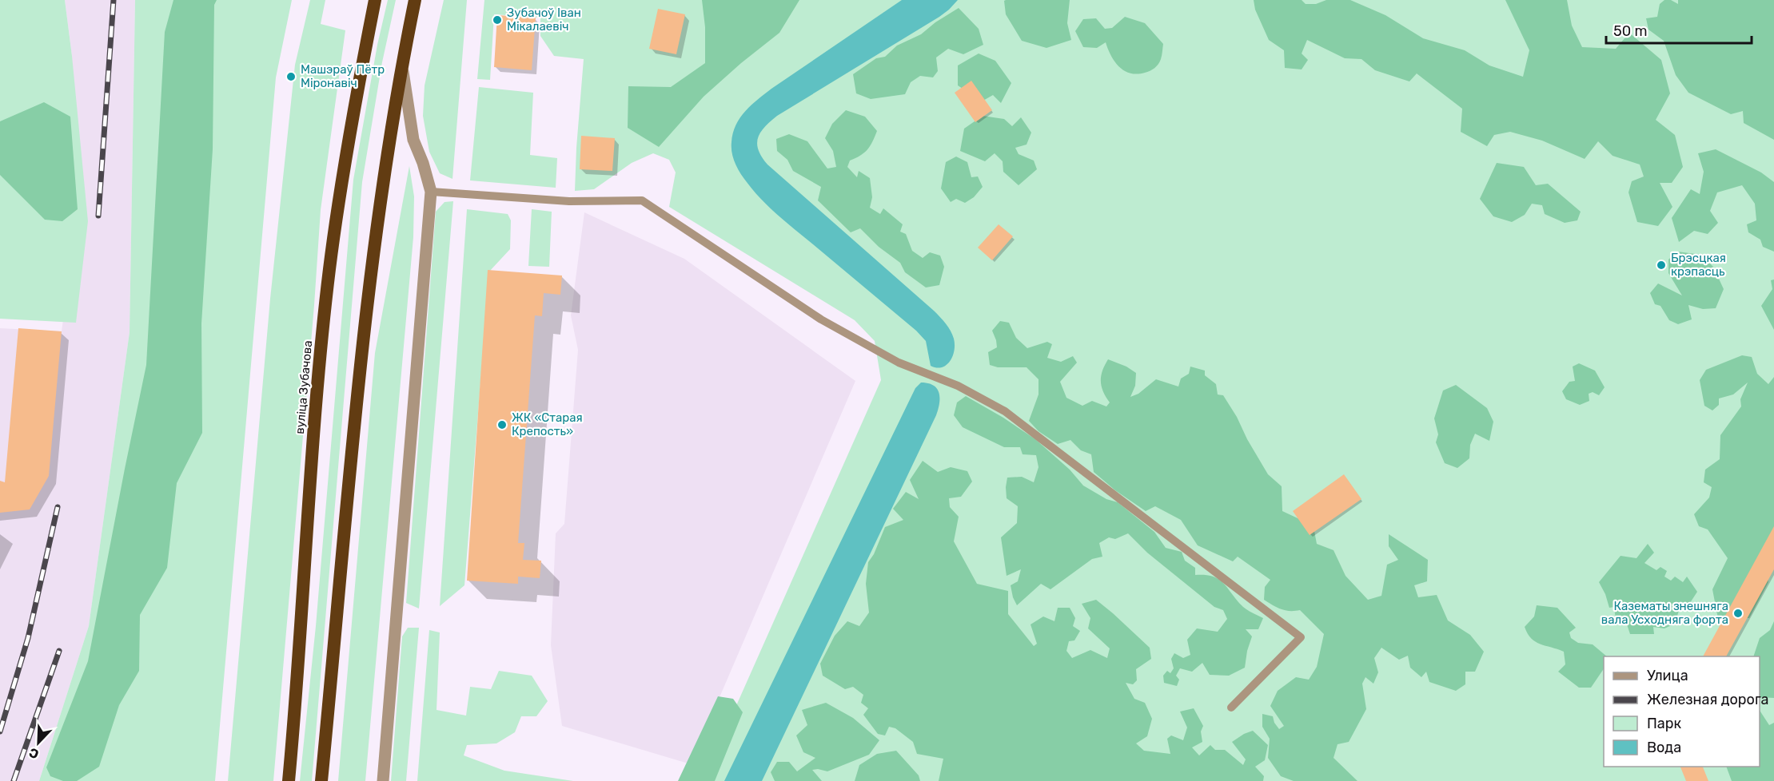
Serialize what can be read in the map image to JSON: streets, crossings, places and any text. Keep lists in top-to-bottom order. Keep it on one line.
{"streets":{"highway":["вуліца Зубачова"]},"places":["Зубачоў Іван Мікалаевіч","Машэраў Пётр Міронавіч","Брэсцкая крэпасць","ЖК «Старая Крепость»","Казематы знешняга вала Усходняга форта"],"legend":["Улица","Железная дорога","Парк","Вода"],"scale_bar":"50 m","north":"bottom left"}
